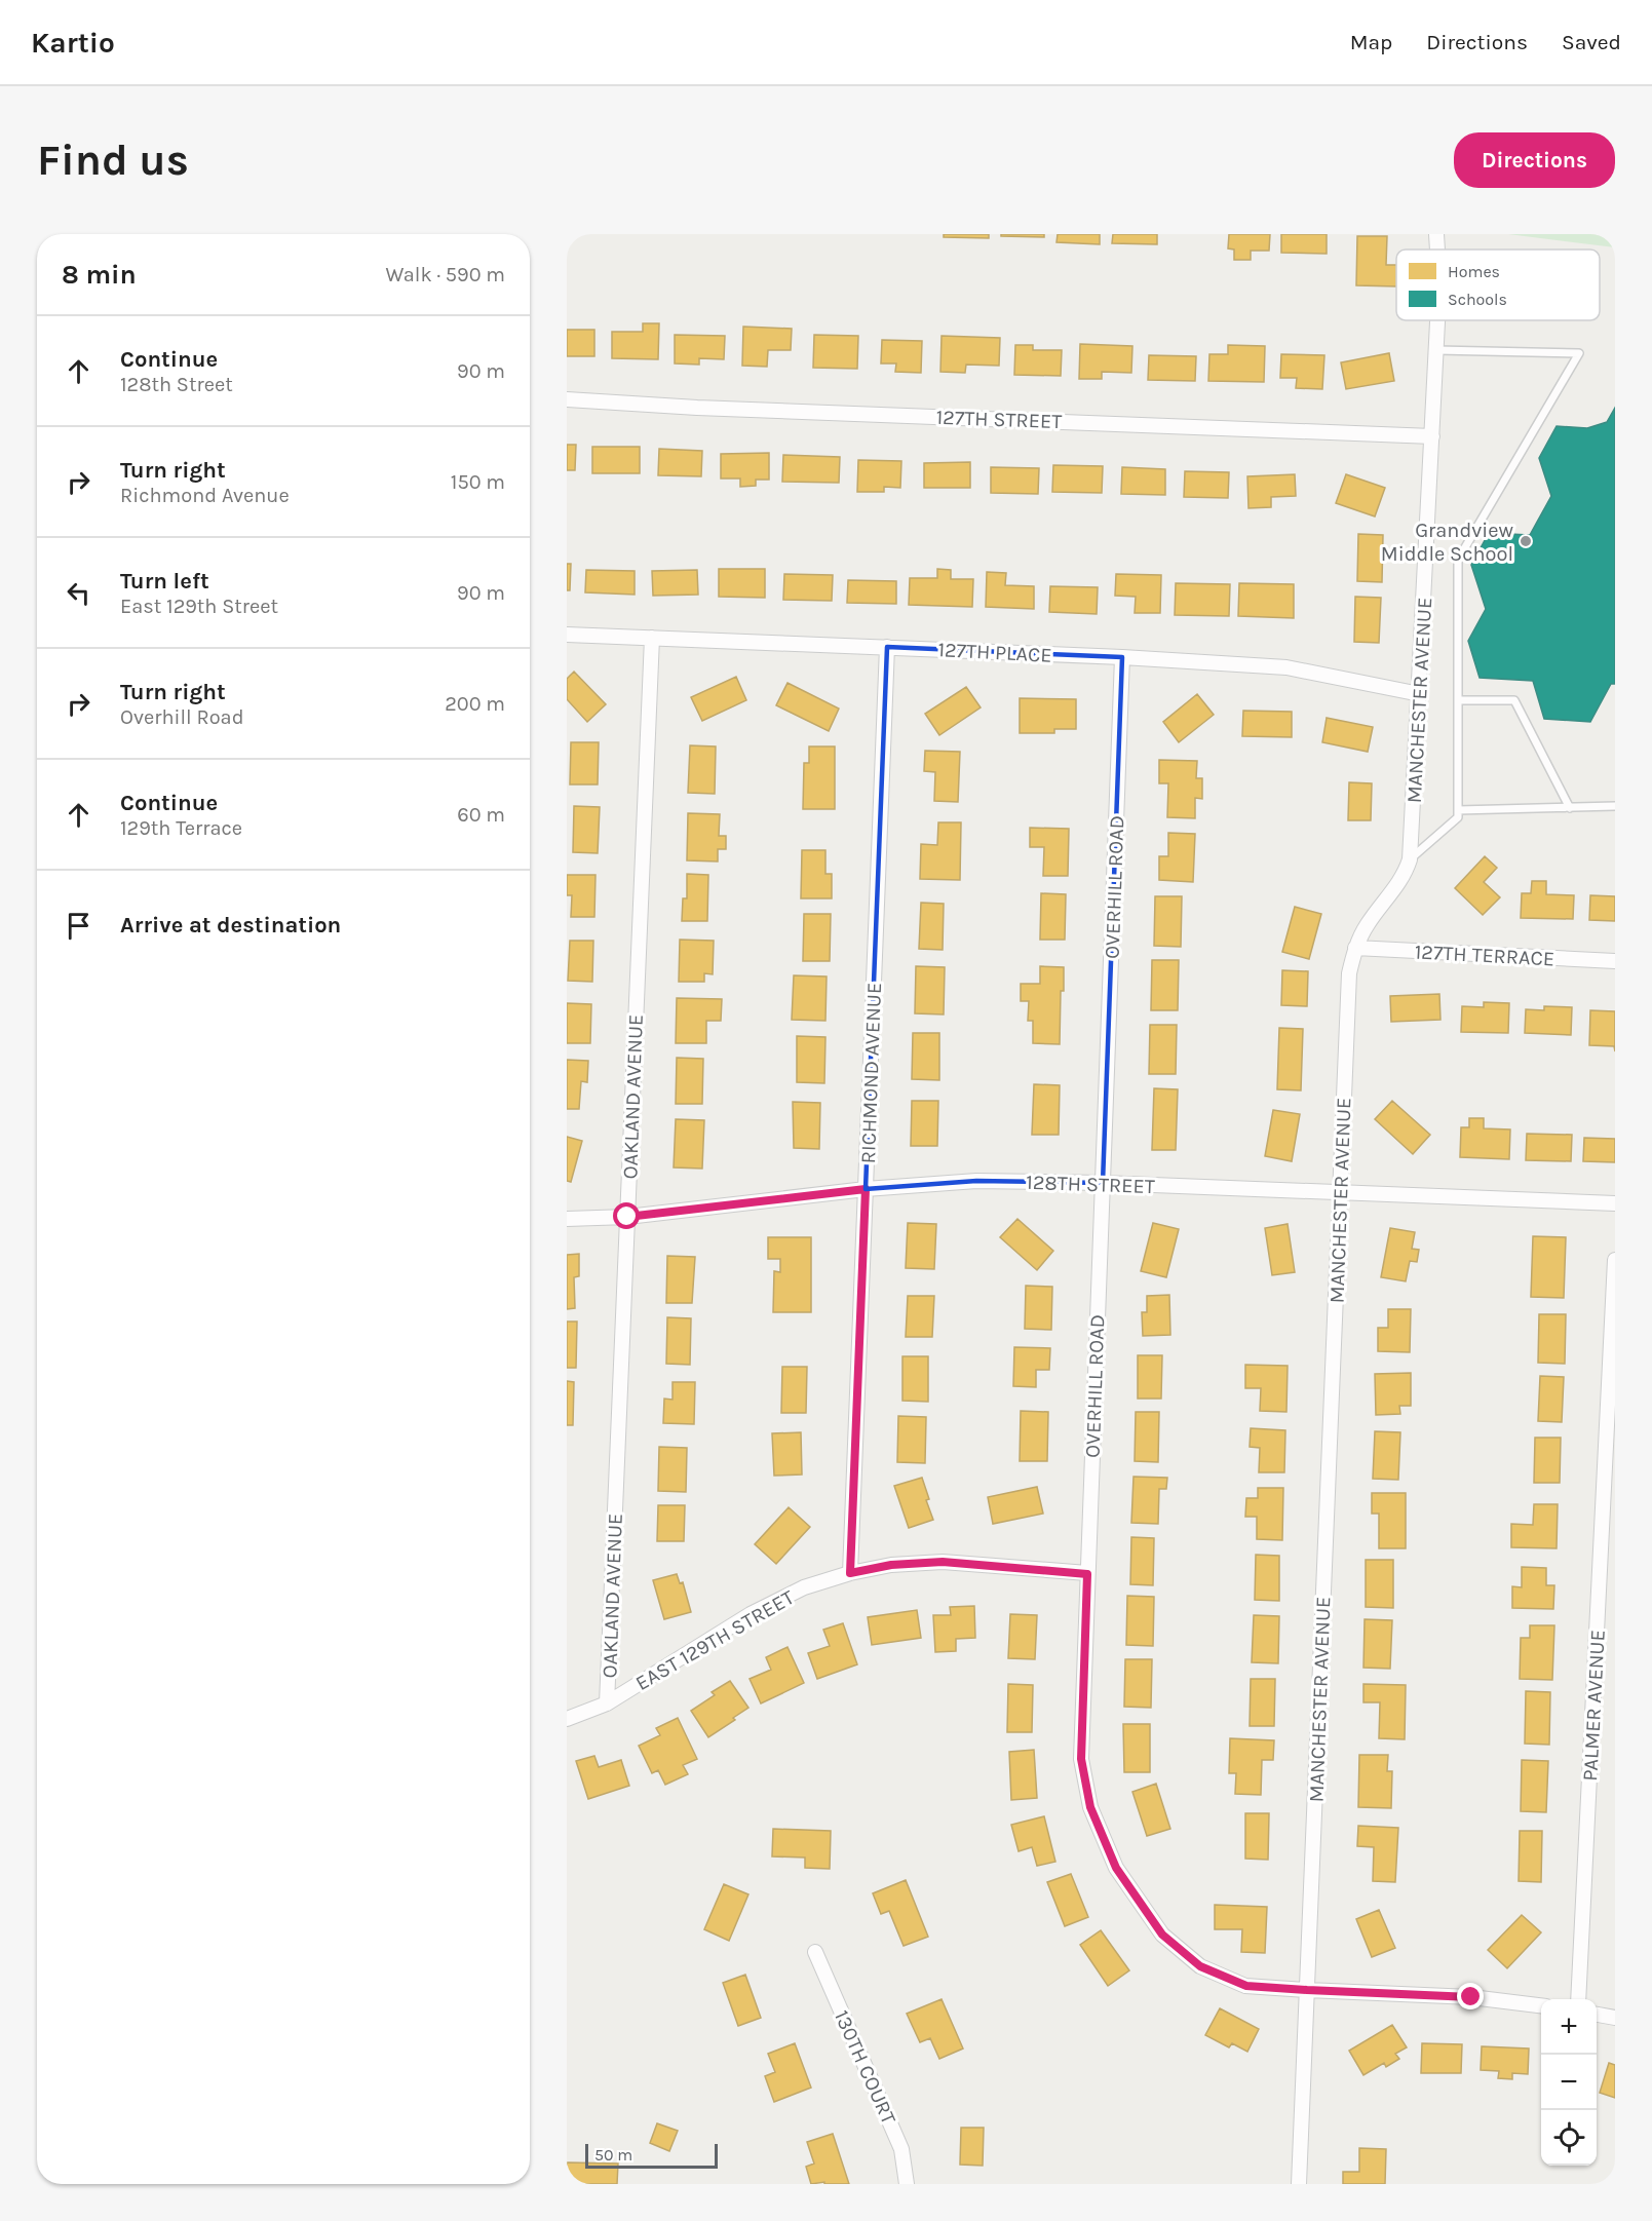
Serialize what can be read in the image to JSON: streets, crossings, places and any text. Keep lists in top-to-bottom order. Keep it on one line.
{"streets":{"street":["127TH STREET","127TH PLACE","MANCHESTER AVENUE","OVERHILL ROAD","127TH TERRACE","RICHMOND AVENUE","OAKLAND AVENUE","128TH STREET","EAST 129TH STREET","PALMER AVENUE","130TH COURT"]},"crossings":[["127TH STREET","MANCHESTER AVENUE"],["127TH PLACE","MANCHESTER AVENUE"],["127TH PLACE","OVERHILL ROAD"],["127TH PLACE","RICHMOND AVENUE"],["127TH PLACE","OAKLAND AVENUE"],["MANCHESTER AVENUE","OVERHILL ROAD"],["MANCHESTER AVENUE","127TH TERRACE"],["MANCHESTER AVENUE","128TH STREET"],["OVERHILL ROAD","128TH STREET"],["OVERHILL ROAD","EAST 129TH STREET"],["RICHMOND AVENUE","128TH STREET"],["RICHMOND AVENUE","EAST 129TH STREET"],["OAKLAND AVENUE","128TH STREET"],["OAKLAND AVENUE","EAST 129TH STREET"]],"places":["Grandview Middle School"],"legend":["Homes","Schools"],"scale_bar":"50 m","page":{"header":"Kartio","nav":["Map","Directions","Saved"],"buttons":"Directions","title":"Find us","heading":["8 min","Walk · 590 m"],"list":[["Continue","128th Street","90 m"],["Turn right","Richmond Avenue","150 m"],["Turn left","East 129th Street","90 m"],["Turn right","Overhill Road","200 m"],["Continue","129th Terrace","60 m"],"Arrive at destination"],"map_buttons":["+","−"],"scale":"50 m"}}
